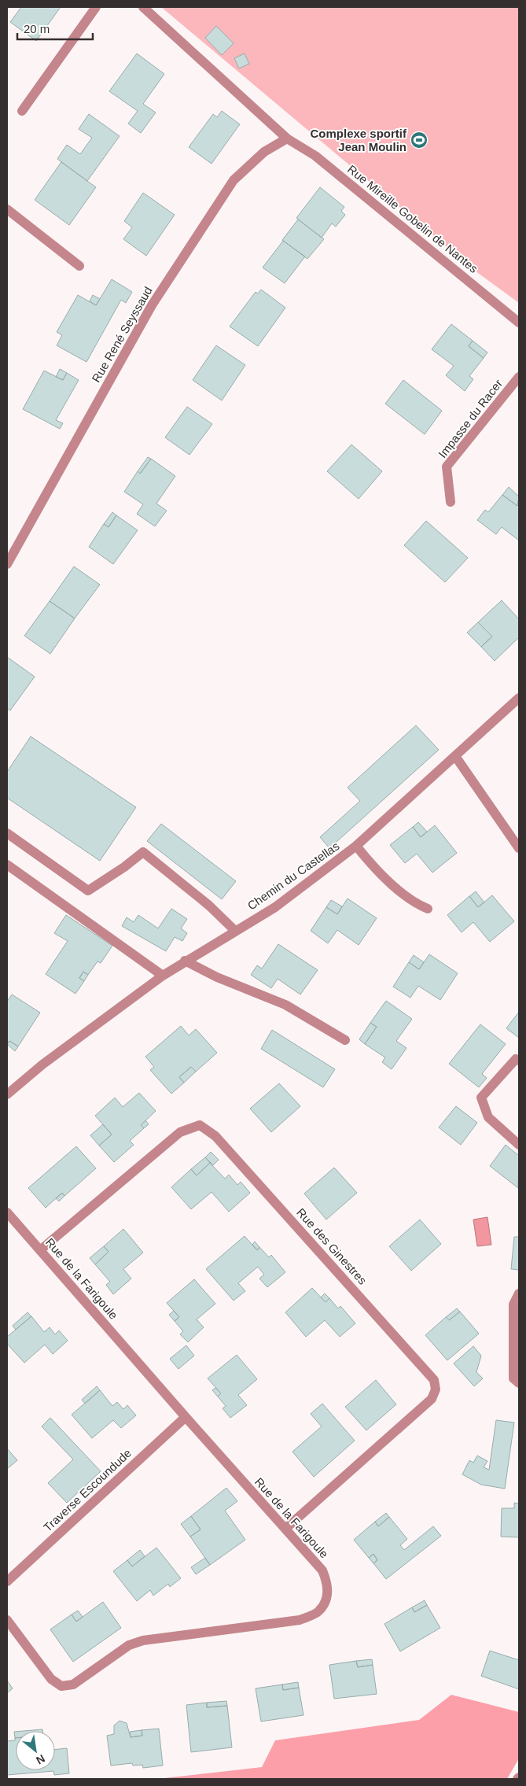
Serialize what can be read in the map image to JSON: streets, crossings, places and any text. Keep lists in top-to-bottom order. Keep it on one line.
{"streets":{"street":["Rue Mireille Gobelin de Nantes","Rue René Seyssaud","Impasse du Racer","Chemin du Castellas","Rue des Ginestres","Rue de la Farigoule","Traverse Escoundude"]},"crossings":[["Rue Mireille Gobelin de Nantes","Rue René Seyssaud"],["Rue des Ginestres","Rue de la Farigoule"],["Rue de la Farigoule","Traverse Escoundude"]],"places":{"sports":["Complexe sportif Jean Moulin"]},"scale_bar":"20 m","north":"bottom right"}
